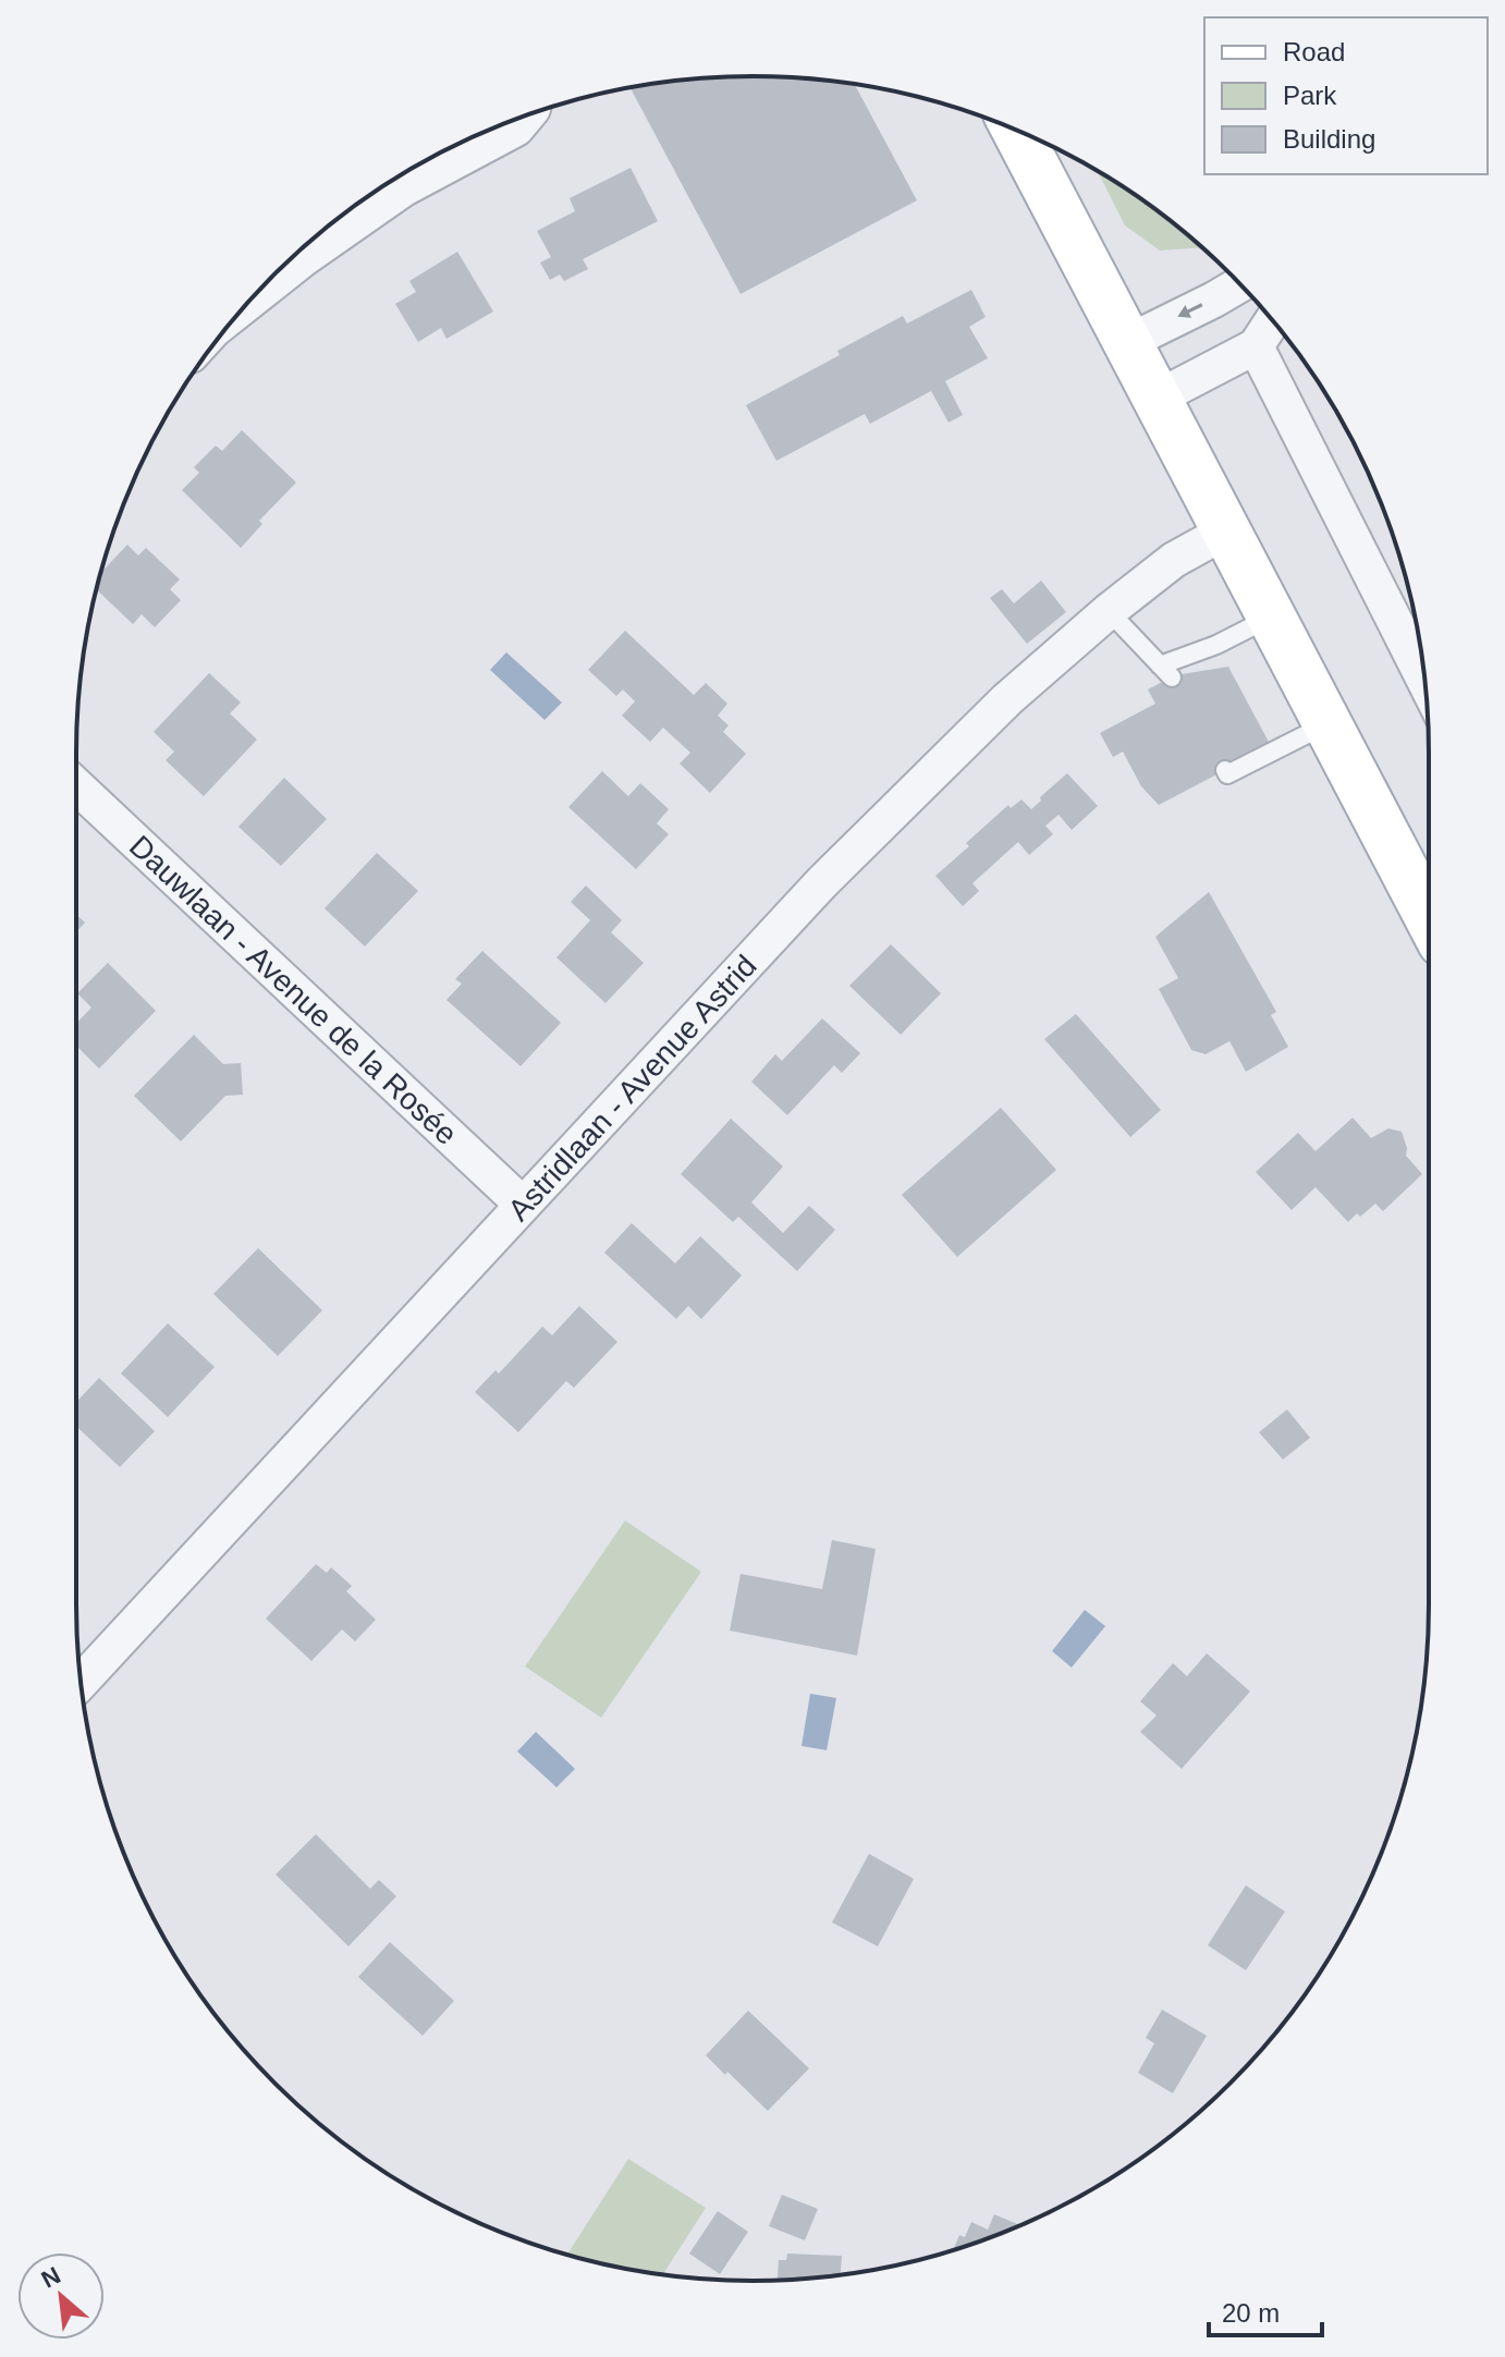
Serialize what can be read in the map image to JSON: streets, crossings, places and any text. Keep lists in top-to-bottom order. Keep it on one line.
{"streets":{"street":["Dauwlaan - Avenue de la Rosée","Astridlaan - Avenue Astrid"]},"crossings":[["Dauwlaan - Avenue de la Rosée","Astridlaan - Avenue Astrid"]],"legend":["Road","Park","Building"],"scale_bar":"20 m","north":"top left"}
